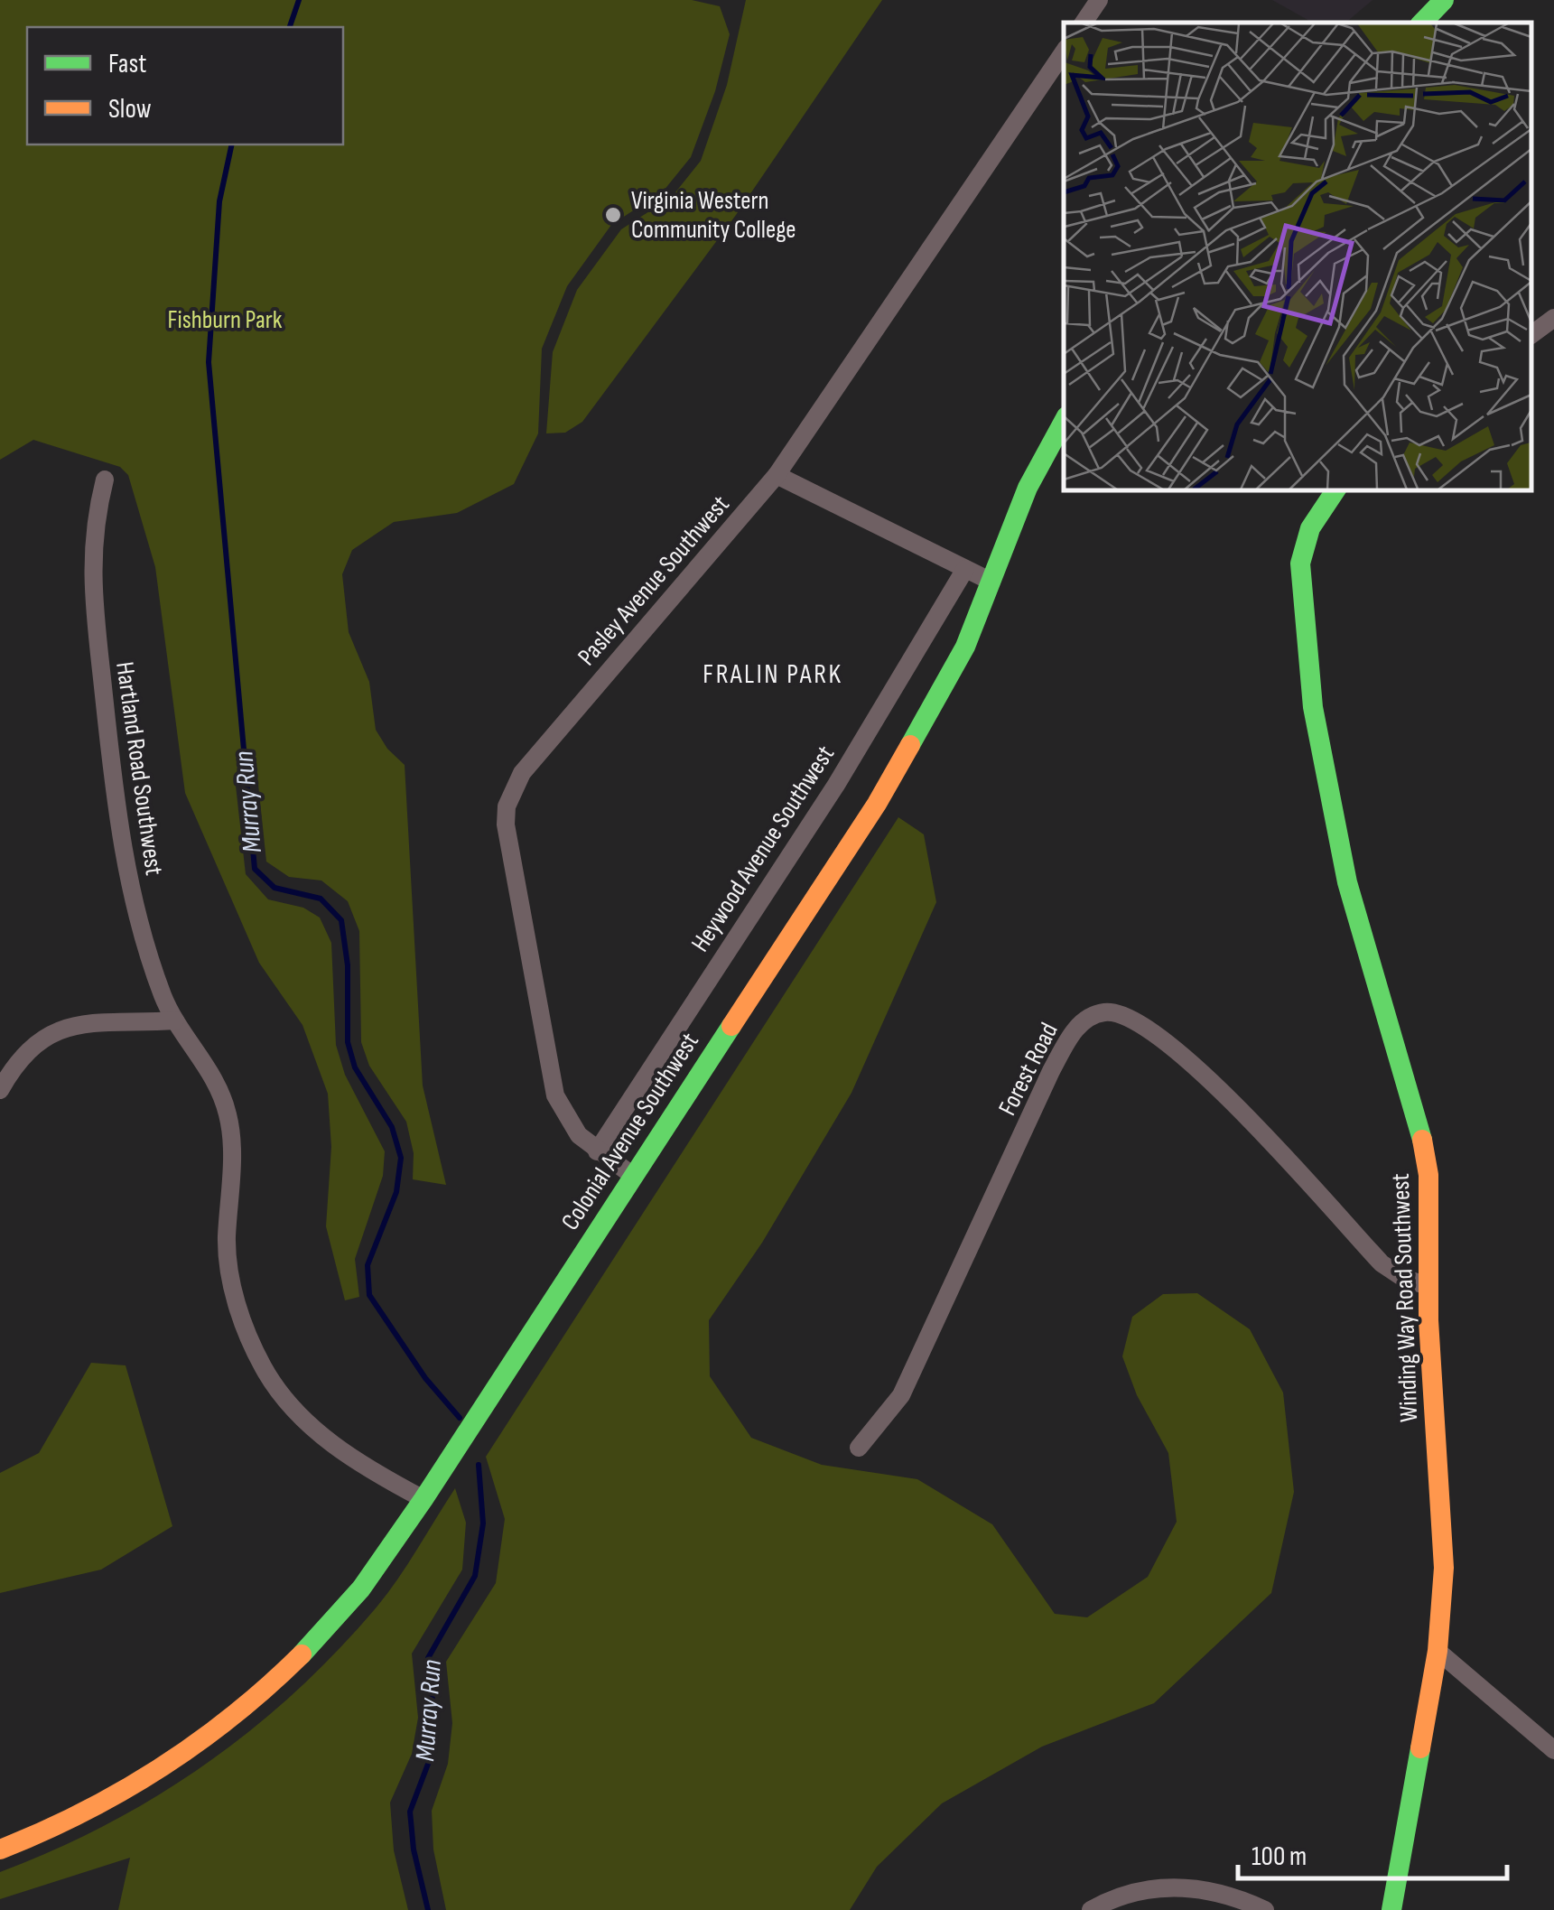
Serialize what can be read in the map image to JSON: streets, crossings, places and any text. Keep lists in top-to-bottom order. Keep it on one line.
{"streets":{"main road":["Colonial Avenue Southwest","Winding Way Road Southwest"],"street":["Pasley Avenue Southwest","Hartland Road Southwest","Heywood Avenue Southwest","Forest Road"]},"crossings":[["Pasley Avenue Southwest","Heywood Avenue Southwest"],["Pasley Avenue Southwest","Colonial Avenue Southwest"],["Hartland Road Southwest","Colonial Avenue Southwest"],["Forest Road","Winding Way Road Southwest"]],"districts":["FRALIN PARK"],"water":["Murray Run"],"parks":["Fishburn Park"],"places":["Virginia Western Community College"],"legend":["Fast","Slow"],"scale_bar":"100 m"}
